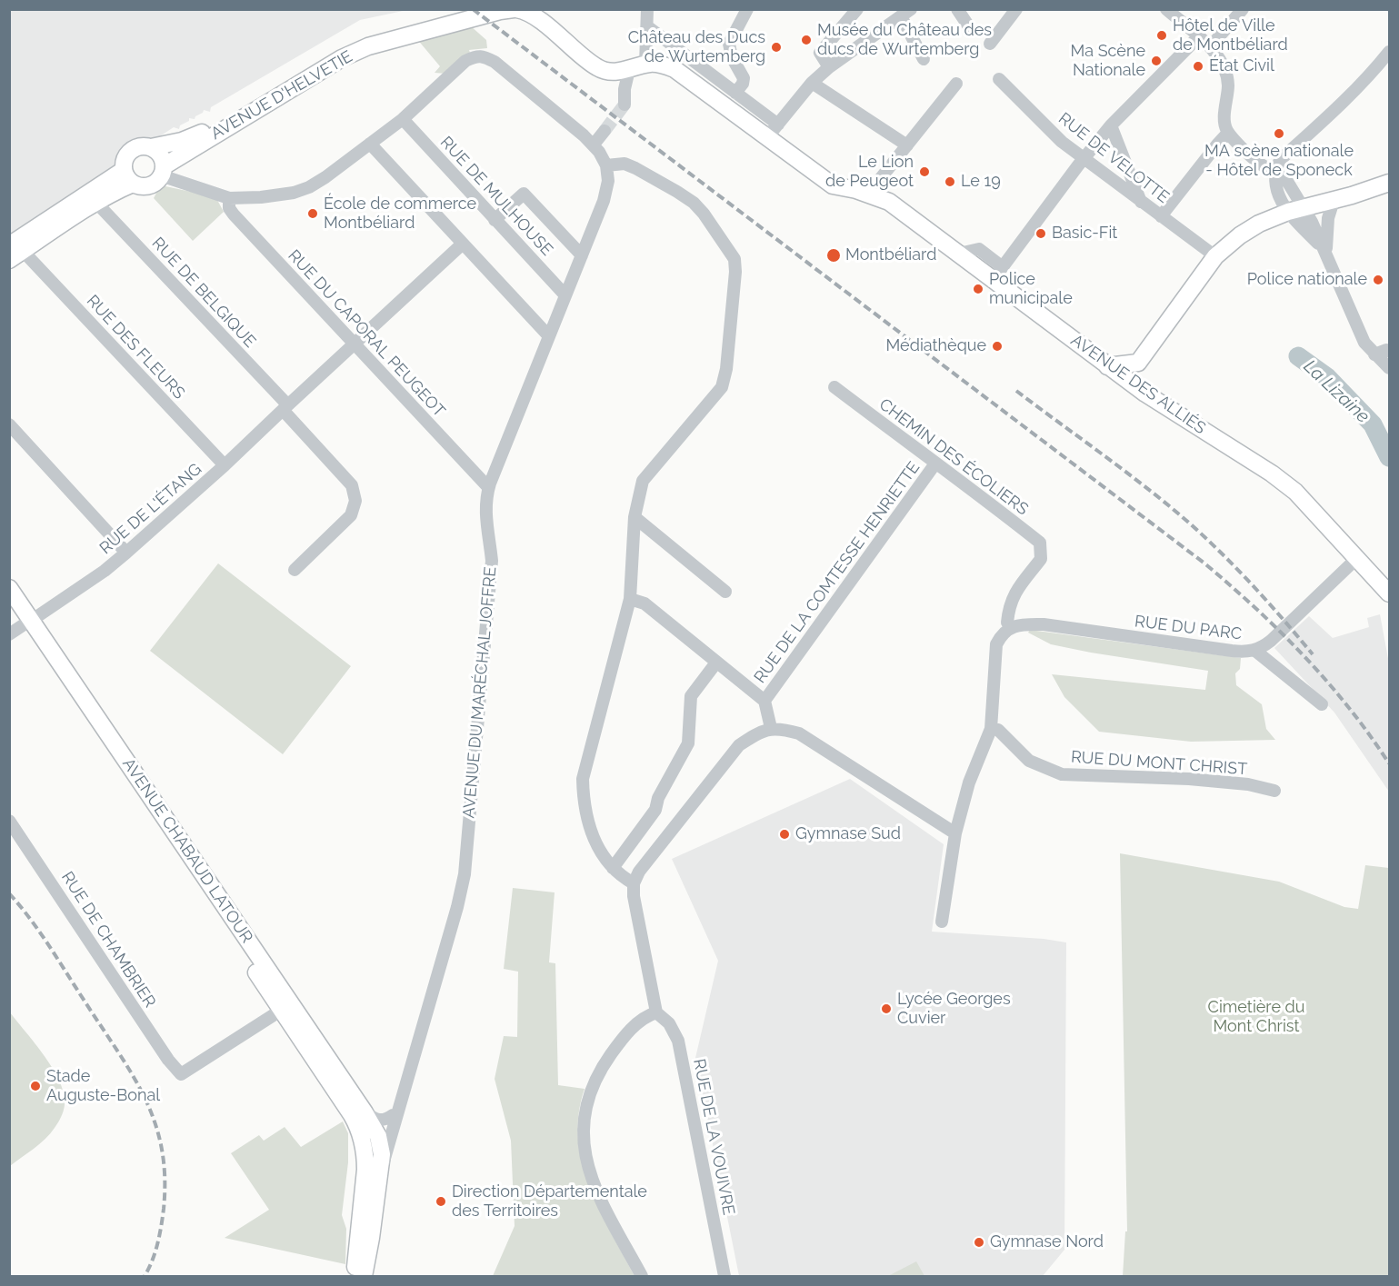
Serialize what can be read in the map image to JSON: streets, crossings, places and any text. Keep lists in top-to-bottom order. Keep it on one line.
{"streets":{"main road":["AVENUE D'HELVETIE","AVENUE DES ALLIÉS","AVENUE DU MARÉCHAL JOFFRE","AVENUE CHABAUD LATOUR"],"street":["RUE DE VELOTTE","RUE DE MULHOUSE","RUE DE BELGIQUE","RUE DU CAPORAL PEUGEOT","RUE DES FLEURS","CHEMIN DES ÉCOLIERS","RUE DE L'ÉTANG","RUE DE LA COMTESSE HENRIETTE","RUE DU PARC","RUE DU MONT CHRIST","RUE DE CHAMBRIER","RUE DE LA VOUIVRE"]},"crossings":[["RUE DE MULHOUSE","AVENUE DU MARÉCHAL JOFFRE"],["RUE DE BELGIQUE","RUE DE L'ÉTANG"],["RUE DU CAPORAL PEUGEOT","RUE DE L'ÉTANG"],["RUE DU CAPORAL PEUGEOT","AVENUE DU MARÉCHAL JOFFRE"],["RUE DES FLEURS","RUE DE L'ÉTANG"],["AVENUE DES ALLIÉS","RUE DU PARC"],["CHEMIN DES ÉCOLIERS","RUE DE LA COMTESSE HENRIETTE"],["CHEMIN DES ÉCOLIERS","RUE DU PARC"],["RUE DE L'ÉTANG","AVENUE CHABAUD LATOUR"],["AVENUE DU MARÉCHAL JOFFRE","AVENUE CHABAUD LATOUR"],["AVENUE CHABAUD LATOUR","RUE DE CHAMBRIER"]],"water":["La Lizaine"],"parks":["Cimetière du Mont Christ"],"places":["Hôtel de Ville de Montbéliard","Musée du Château des ducs de Wurtemberg","Château des Ducs de Wurtemberg","Ma Scène Nationale","État Civil","MA scène nationale - Hôtel de Sponeck","Le Lion de Peugeot","Le 19","École de commerce Montbéliard","Basic-Fit","Montbéliard","Police nationale","Police municipale","Médiathèque","Gymnase Sud","Lycée Georges Cuvier","Stade Auguste-Bonal","Direction Départementale des Territoires","Gymnase Nord"]}
